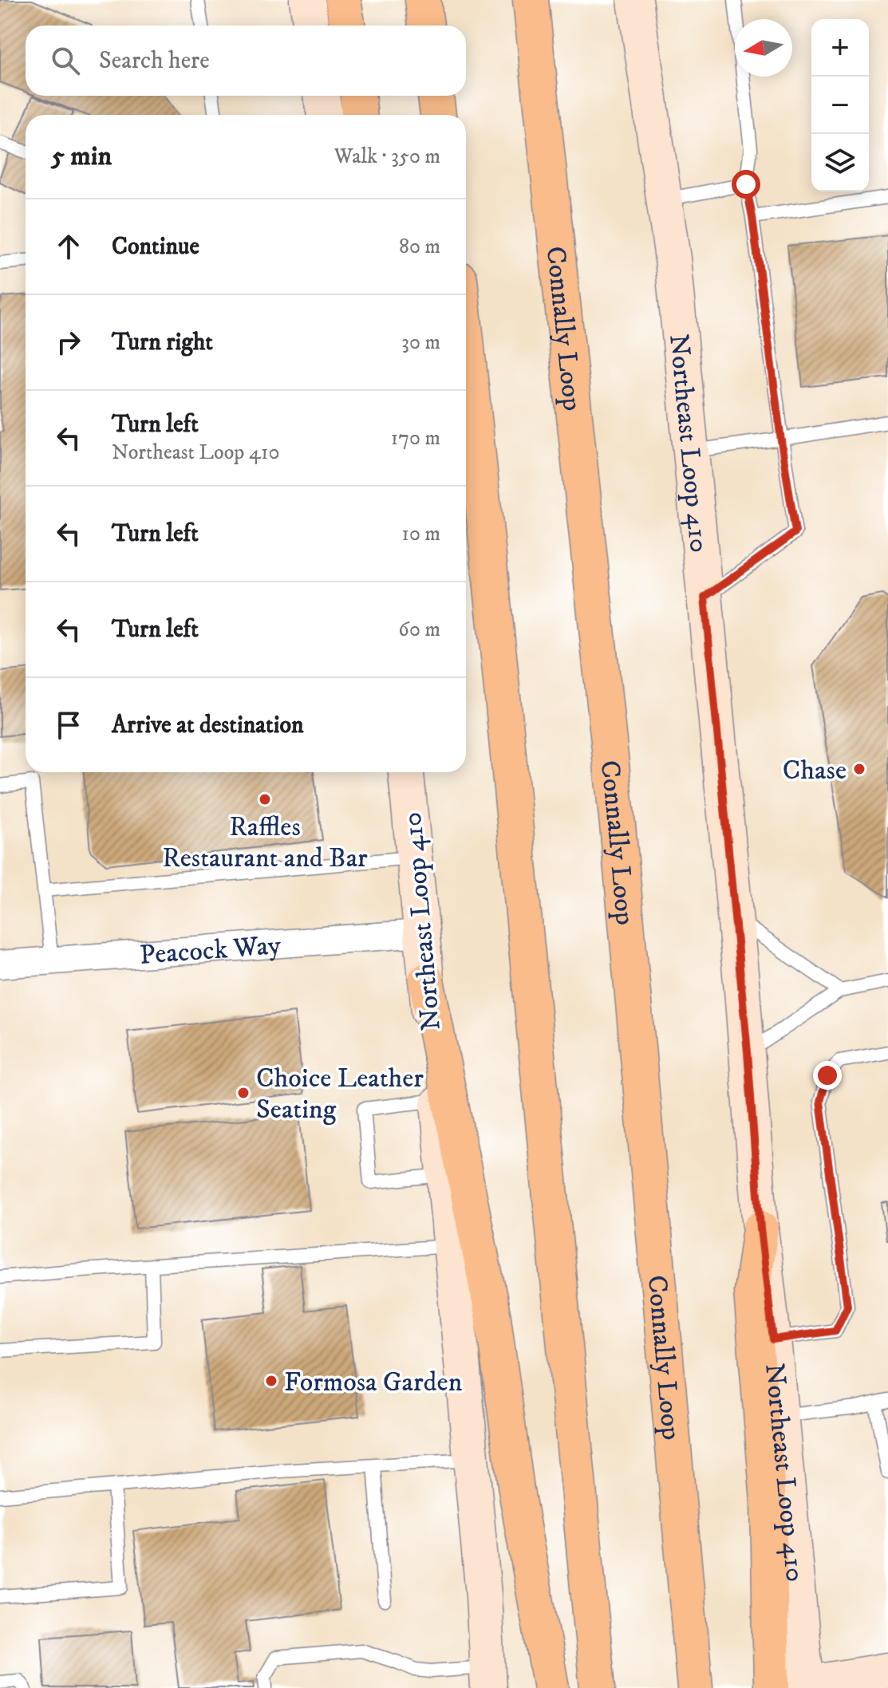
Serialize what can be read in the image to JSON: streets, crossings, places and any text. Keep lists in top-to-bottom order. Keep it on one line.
{"streets":{"highway":["Connally Loop"],"main road":["Northeast Loop 410"],"street":["Peacock Way"]},"crossings":[["Northeast Loop 410","Peacock Way"]],"places":["Chase","Raffles Restaurant and Bar","Choice Leather Seating","Formosa Garden"],"north":"left","page":{"map_buttons":["+","−"],"search":"Search here","heading":["5 min","Walk · 350 m"],"list":[["Continue","80 m"],["Turn right","30 m"],["Turn left","Northeast Loop 410","170 m"],["Turn left","10 m"],["Turn left","60 m"],"Arrive at destination"]}}
